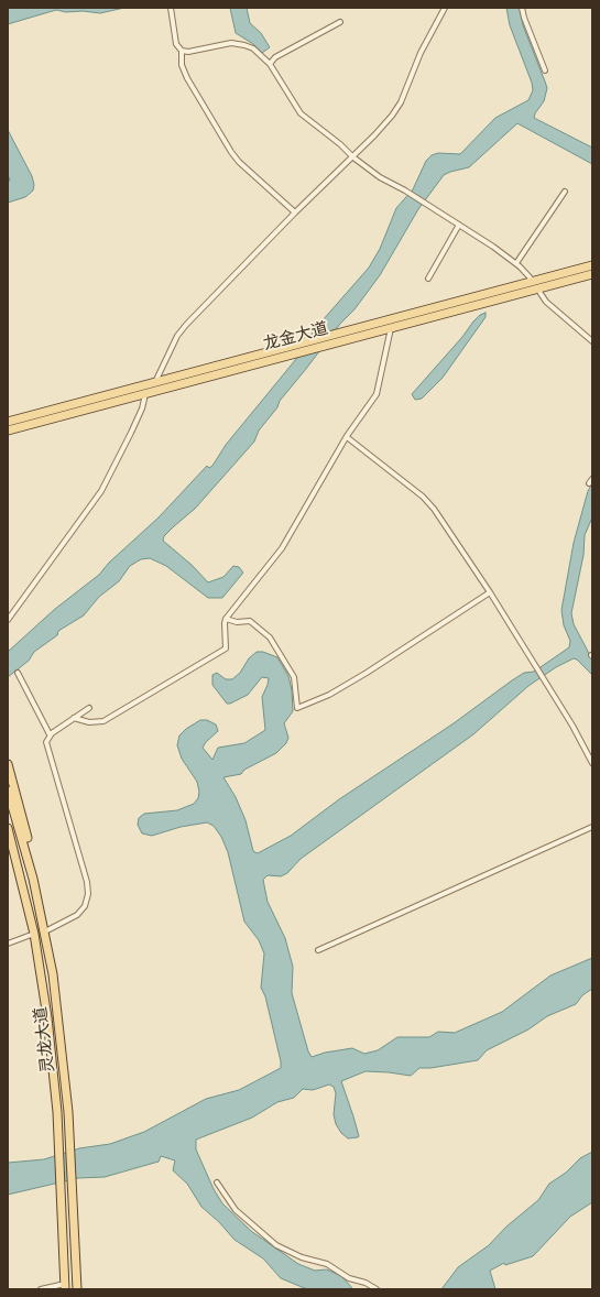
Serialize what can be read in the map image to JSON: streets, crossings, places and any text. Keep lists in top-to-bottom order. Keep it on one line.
{"streets":{"main road":["龙金大道","灵龙大道"]}}
